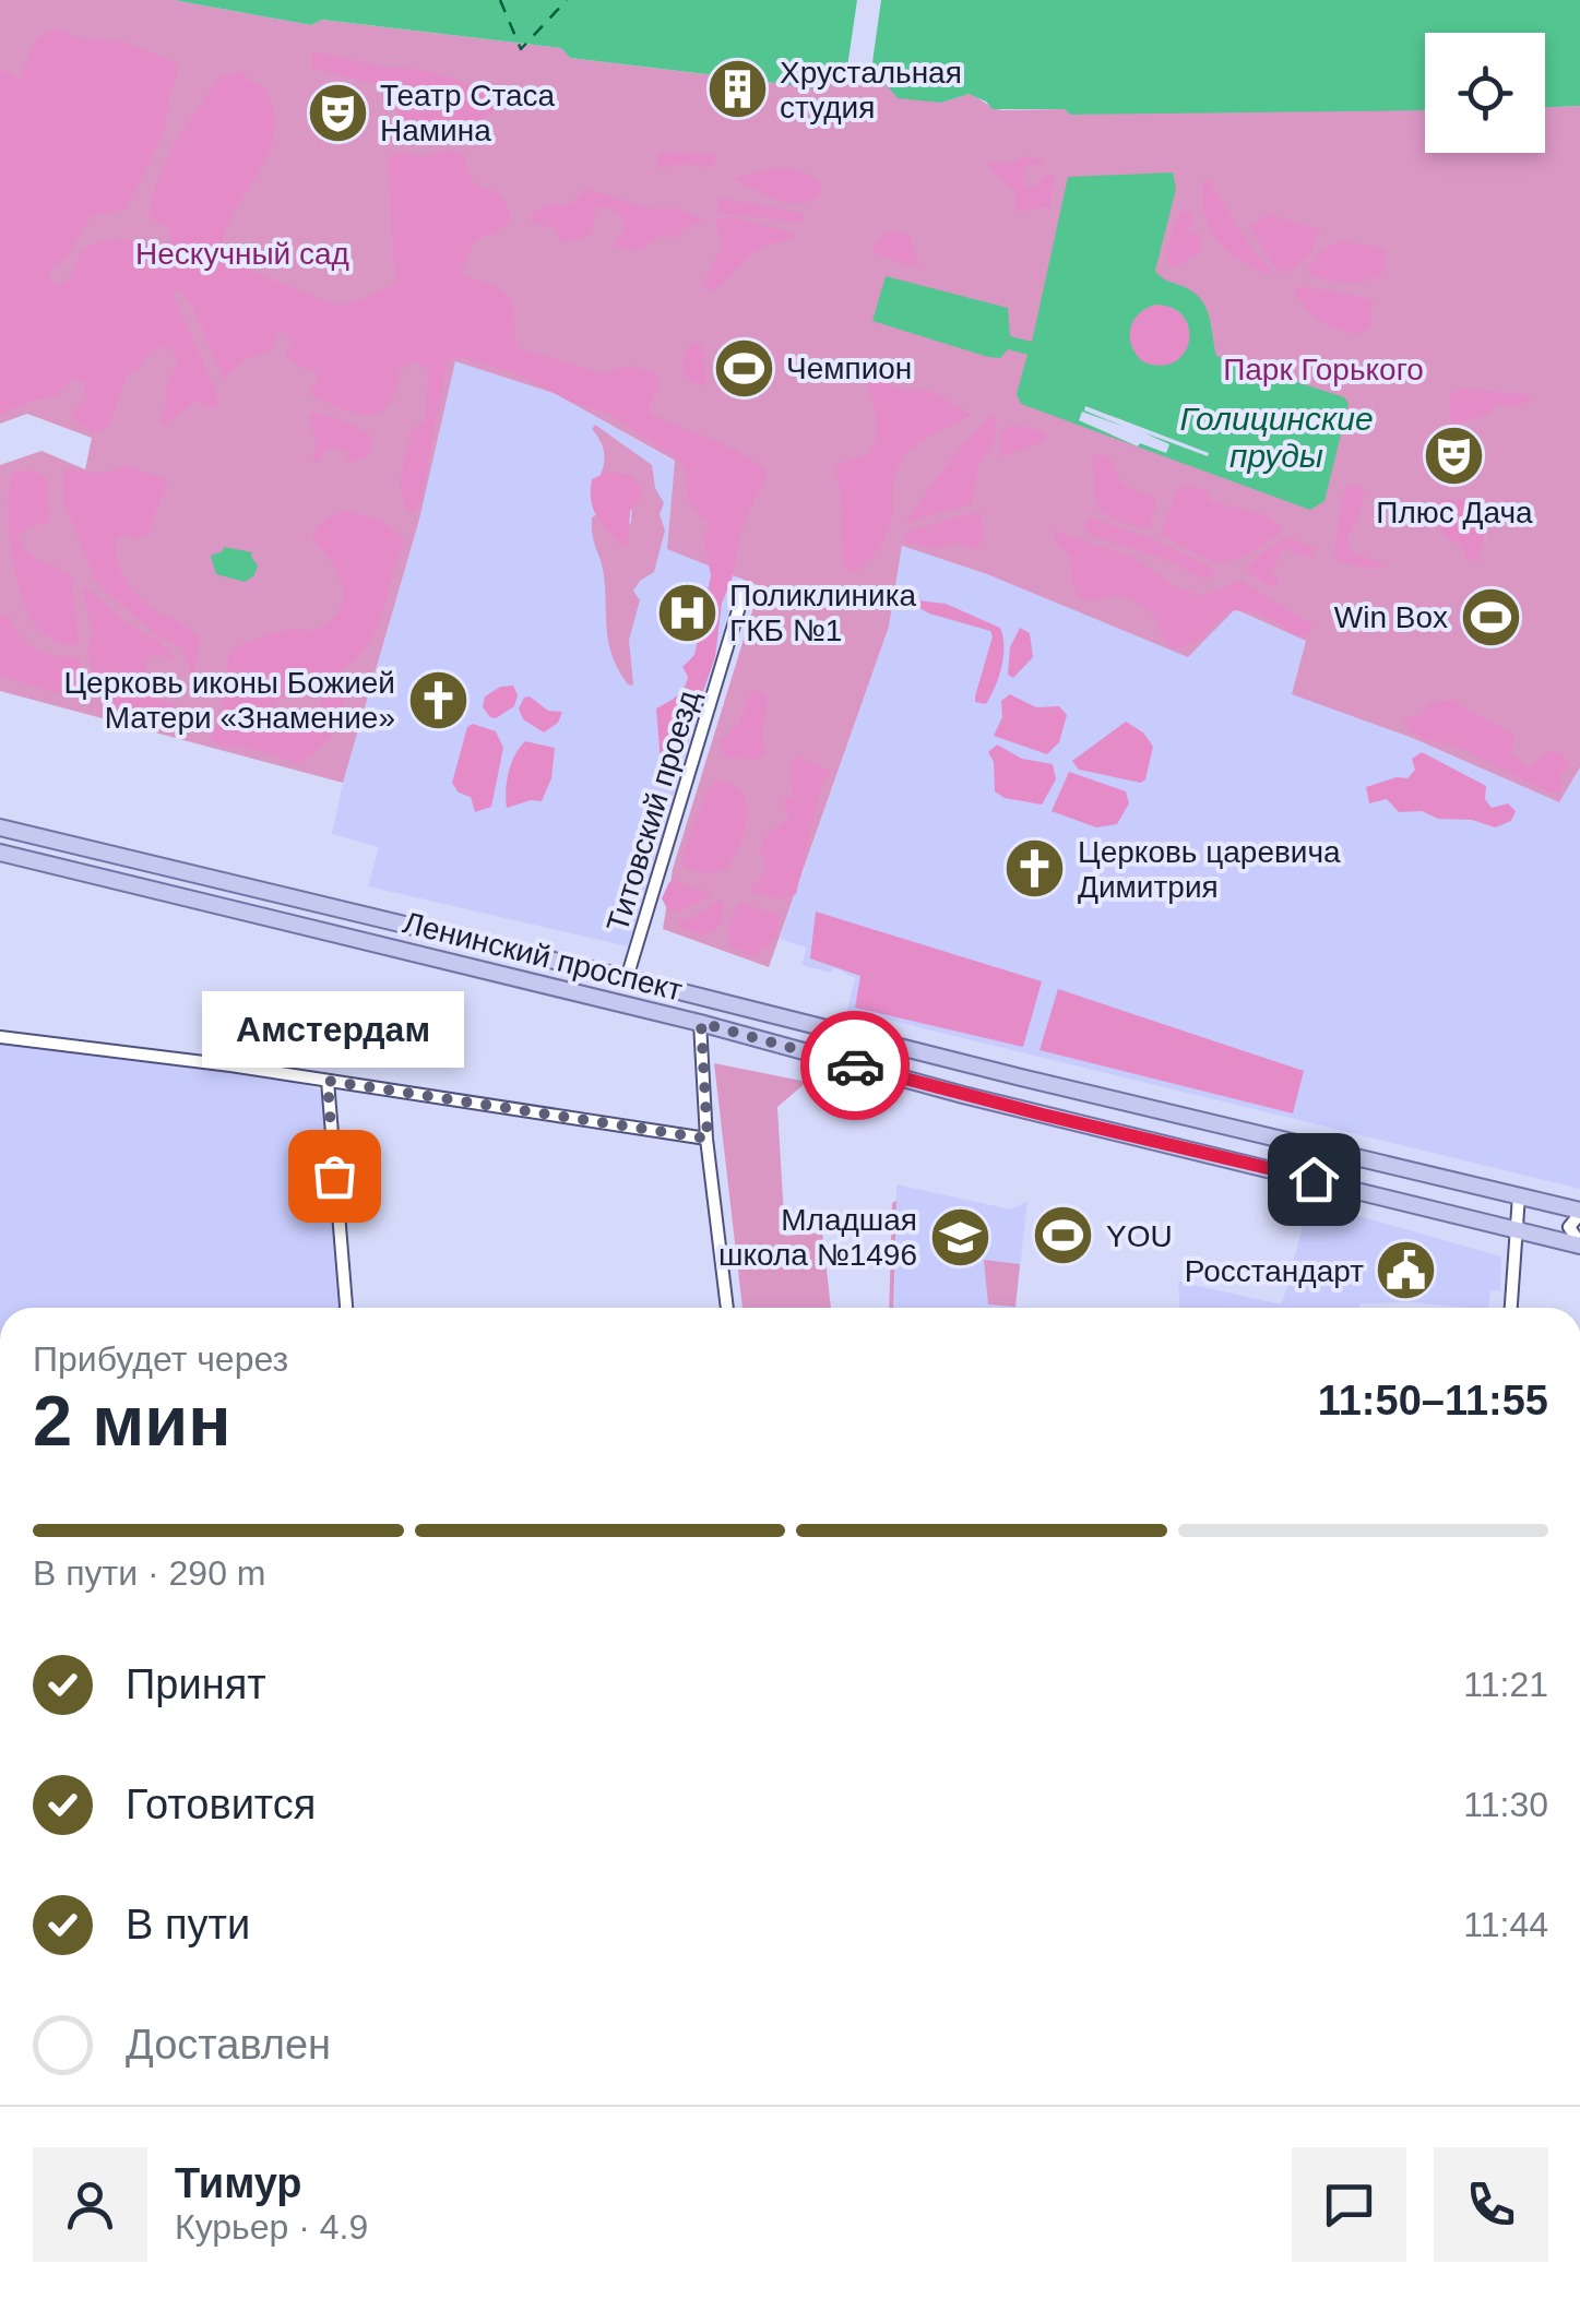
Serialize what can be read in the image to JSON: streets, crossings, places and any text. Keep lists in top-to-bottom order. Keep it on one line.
{"streets":{"main road":["Ленинский проспект"],"street":["Титовский проезд"]},"crossings":[["Титовский проезд","Ленинский проспект"]],"water":["Голицинские пруды"],"parks":["Нескучный сад","Парк Горького"],"places":{"building":["Хрустальная студия"],"theatre":["Театр Стаса Намина","Плюс Дача"],"sports":["Чемпион","Win Box","YOU"],"hospital":["Поликлиника ГКБ №1"],"church":["Церковь иконы Божией Матери «Знамение»","Церковь царевича Димитрия"],"other":["Амстердам"],"school or university":["Младшая школа №1496"],"public building":["Росстандарт"]},"page":{"bubble":"Амстердам","heading":["2 мин","Прибудет через","11:50–11:55"],"panel":["Тимур","Курьер · 4.9"],"bar":"В пути · 290 m","list":[["Принят","11:21"],["Готовится","11:30"],["В пути","11:44"],"Доставлен"]}}
